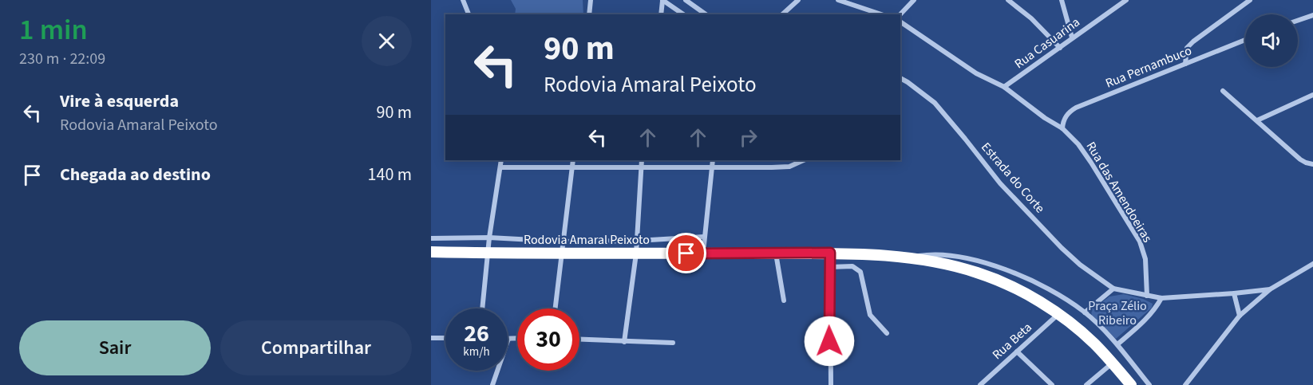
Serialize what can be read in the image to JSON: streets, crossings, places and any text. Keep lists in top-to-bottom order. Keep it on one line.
{"streets":{"highway":["Rodovia Amaral Peixoto"],"street":["Rua Casuarina","Rua Pernambuco","Estrada do Corte","Rua das Amendoeiras","Rua Beta"]},"crossings":[["Rua Casuarina","Rua das Amendoeiras"],["Rua Pernambuco","Rua das Amendoeiras"],["Estrada do Corte","Rua das Amendoeiras"],["Rodovia Amaral Peixoto","Rua Beta"]],"parks":["Praça Zélio Ribeiro"],"page":{"heading":["1 min","230 m · 22:09"],"turn":["90 m","Rodovia Amaral Peixoto"],"list":[{"name":"Vire à esquerda","note":"Rodovia Amaral Peixoto","value":"90 m"},{"name":"Chegada ao destino","value":"140 m"}],"speed":"26 km/h","limit":"30","buttons":["Sair","Compartilhar"]}}
